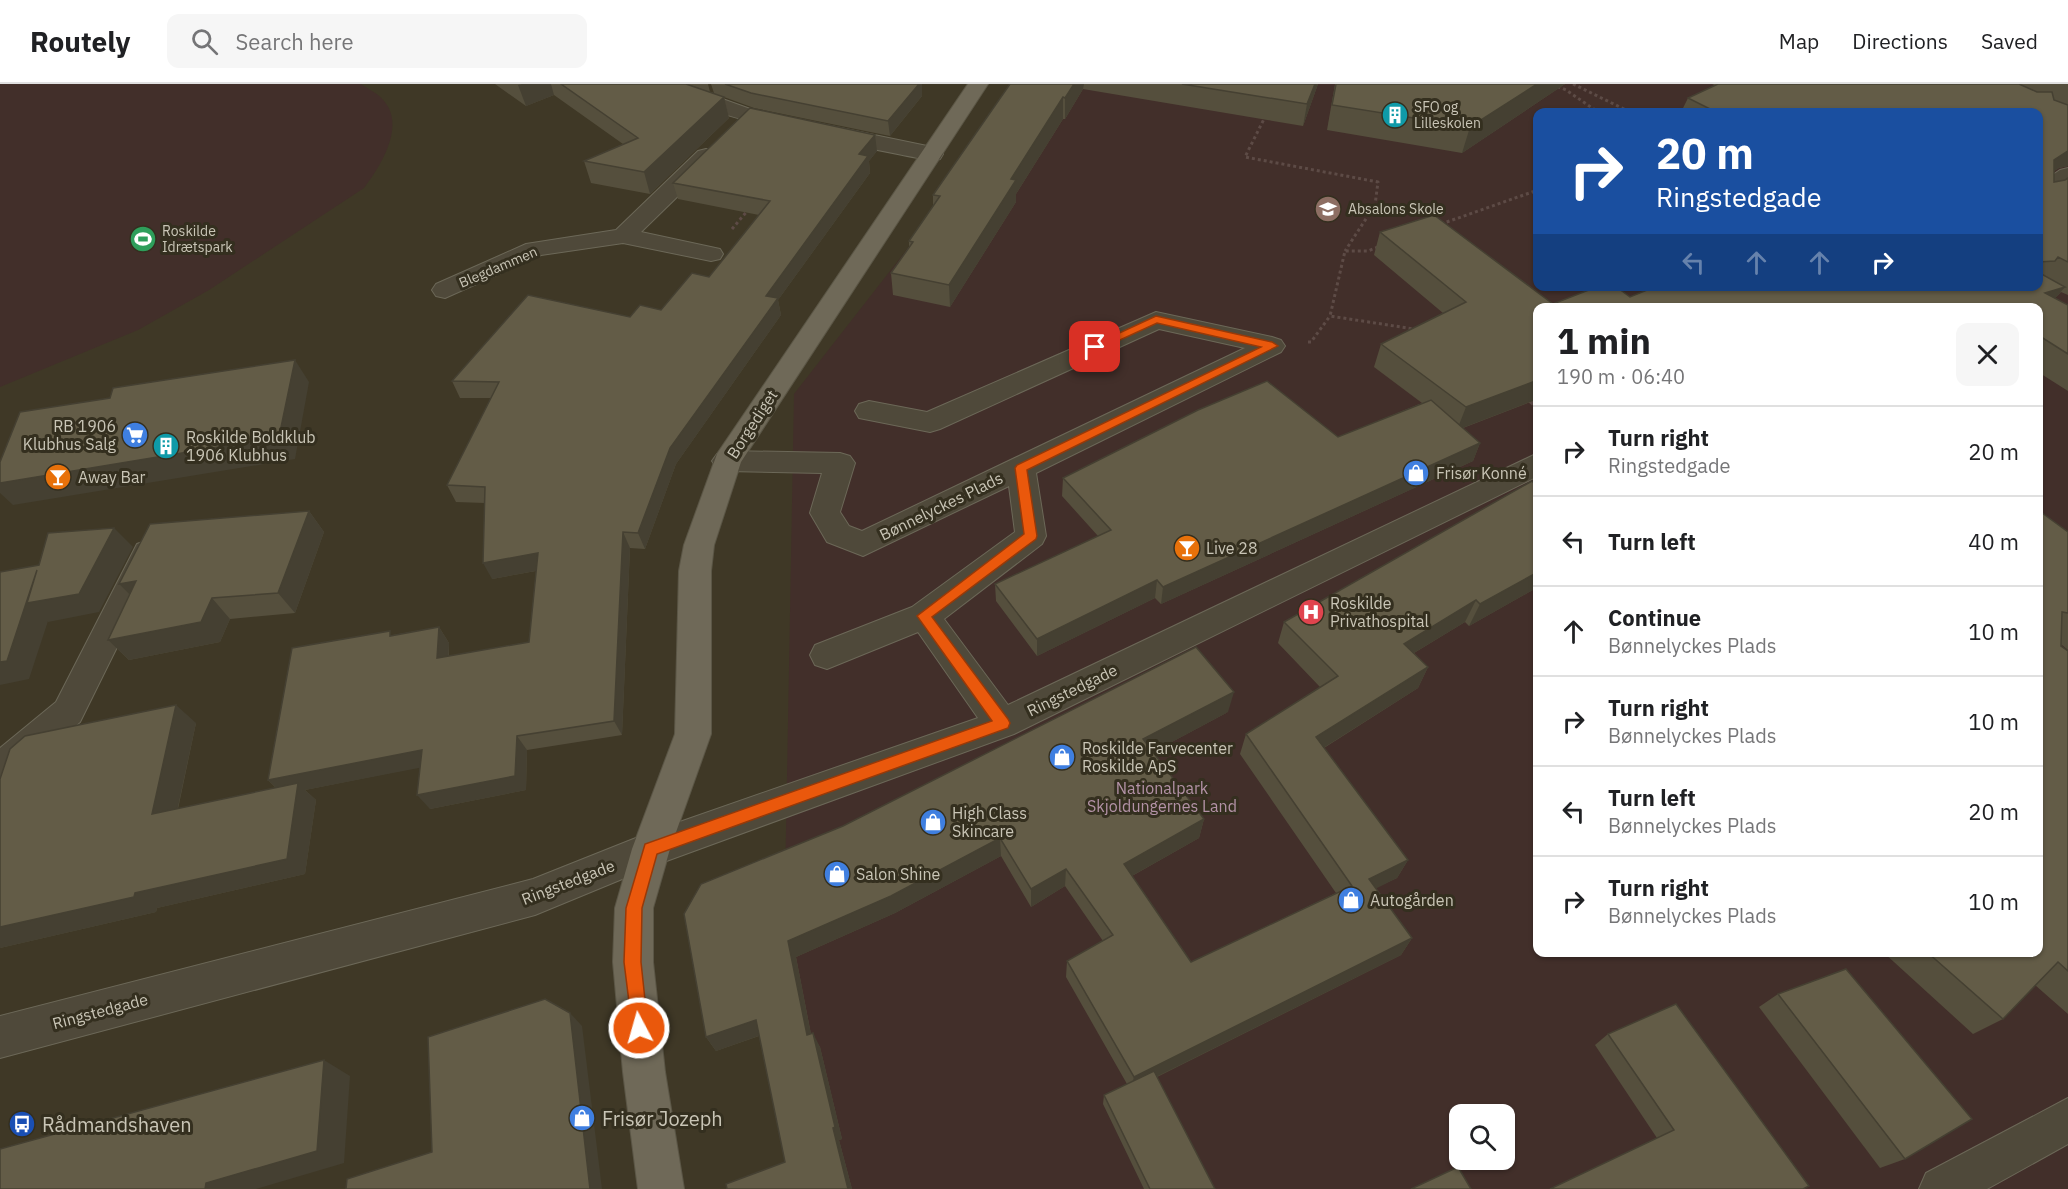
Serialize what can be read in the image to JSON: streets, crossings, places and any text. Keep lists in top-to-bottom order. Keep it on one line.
{"streets":{"main road":["Borgediget"],"street":["Blegdammen","Bønnelyckes Plads","Ringstedgade"]},"crossings":[["Borgediget","Bønnelyckes Plads"],["Borgediget","Ringstedgade"]],"parks":["Nationalpark Skjoldungernes Land"],"places":{"building":["SFO og Lilleskolen","Roskilde Boldklub 1906 Klubhus"],"school or university":["Absalons Skole"],"sports":["Roskilde Idrætspark"],"supermarket":["RB 1906 Klubhus Salg"],"shop":["Frisør Konné","Roskilde Farvecenter Roskilde ApS","High Class Skincare","Salon Shine","Autogården","Frisør Jozeph"],"bar":["Away Bar","Live 28"],"hospital":["Roskilde Privathospital"],"bus stop":["Rådmandshaven"]},"page":{"header":"Routely","search":"Search here","nav":["Map","Directions","Saved"],"turn":["20 m","Ringstedgade"],"heading":["1 min","190 m · 06:40"],"list":[{"name":"Turn right","note":"Ringstedgade","value":"20 m"},{"name":"Turn left","value":"40 m"},{"name":"Continue","note":"Bønnelyckes Plads","value":"10 m"},{"name":"Turn right","note":"Bønnelyckes Plads","value":"10 m"},{"name":"Turn left","note":"Bønnelyckes Plads","value":"20 m"},{"name":"Turn right","note":"Bønnelyckes Plads","value":"10 m"}]}}
